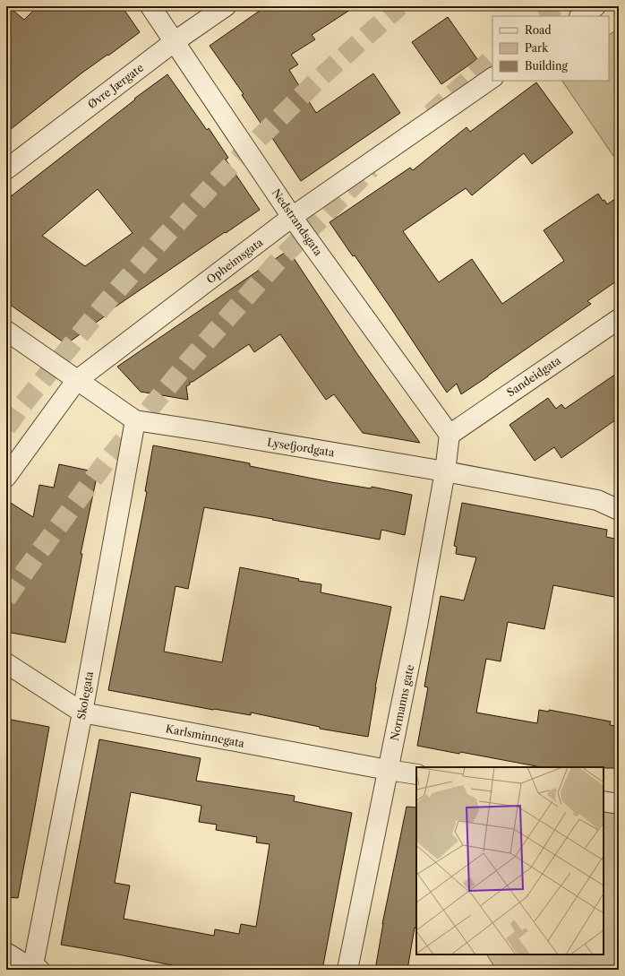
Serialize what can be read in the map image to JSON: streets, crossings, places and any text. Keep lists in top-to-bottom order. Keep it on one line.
{"streets":{"street":["Øvre Jærgate","Nedstrandsgata","Opheimsgata","Sandeidgata","Lysefjordgata","Skolegata","Normanns gate","Karlsminnegata"]},"crossings":[["Øvre Jærgate","Nedstrandsgata"],["Nedstrandsgata","Opheimsgata"],["Nedstrandsgata","Sandeidgata"],["Nedstrandsgata","Normanns gate"],["Opheimsgata","Lysefjordgata"],["Sandeidgata","Normanns gate"],["Lysefjordgata","Skolegata"],["Lysefjordgata","Normanns gate"],["Skolegata","Karlsminnegata"],["Normanns gate","Karlsminnegata"]],"legend":["Road","Park","Building"]}
